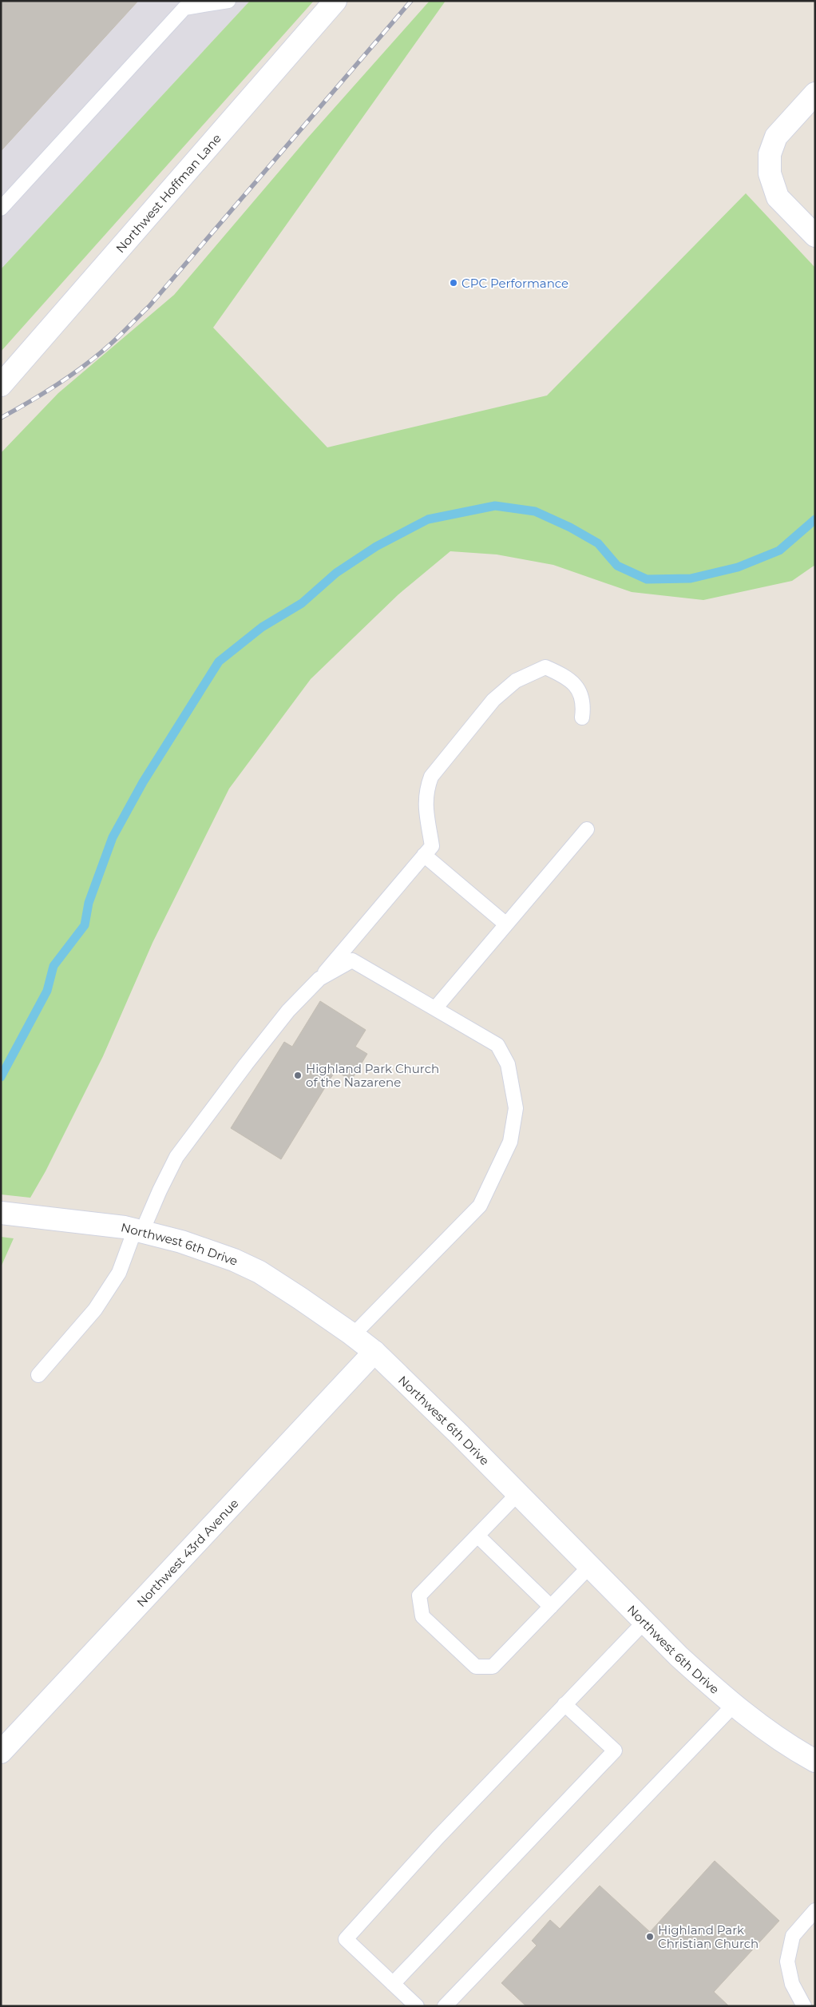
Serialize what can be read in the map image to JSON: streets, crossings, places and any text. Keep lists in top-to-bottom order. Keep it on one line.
{"streets":{"street":["Northwest Hoffman Lane","Northwest 6th Drive","Northwest 43rd Avenue"]},"crossings":[["Northwest 6th Drive","Northwest 43rd Avenue"]],"places":["CPC Performance","Highland Park Church of the Nazarene","Highland Park Christian Church"]}
